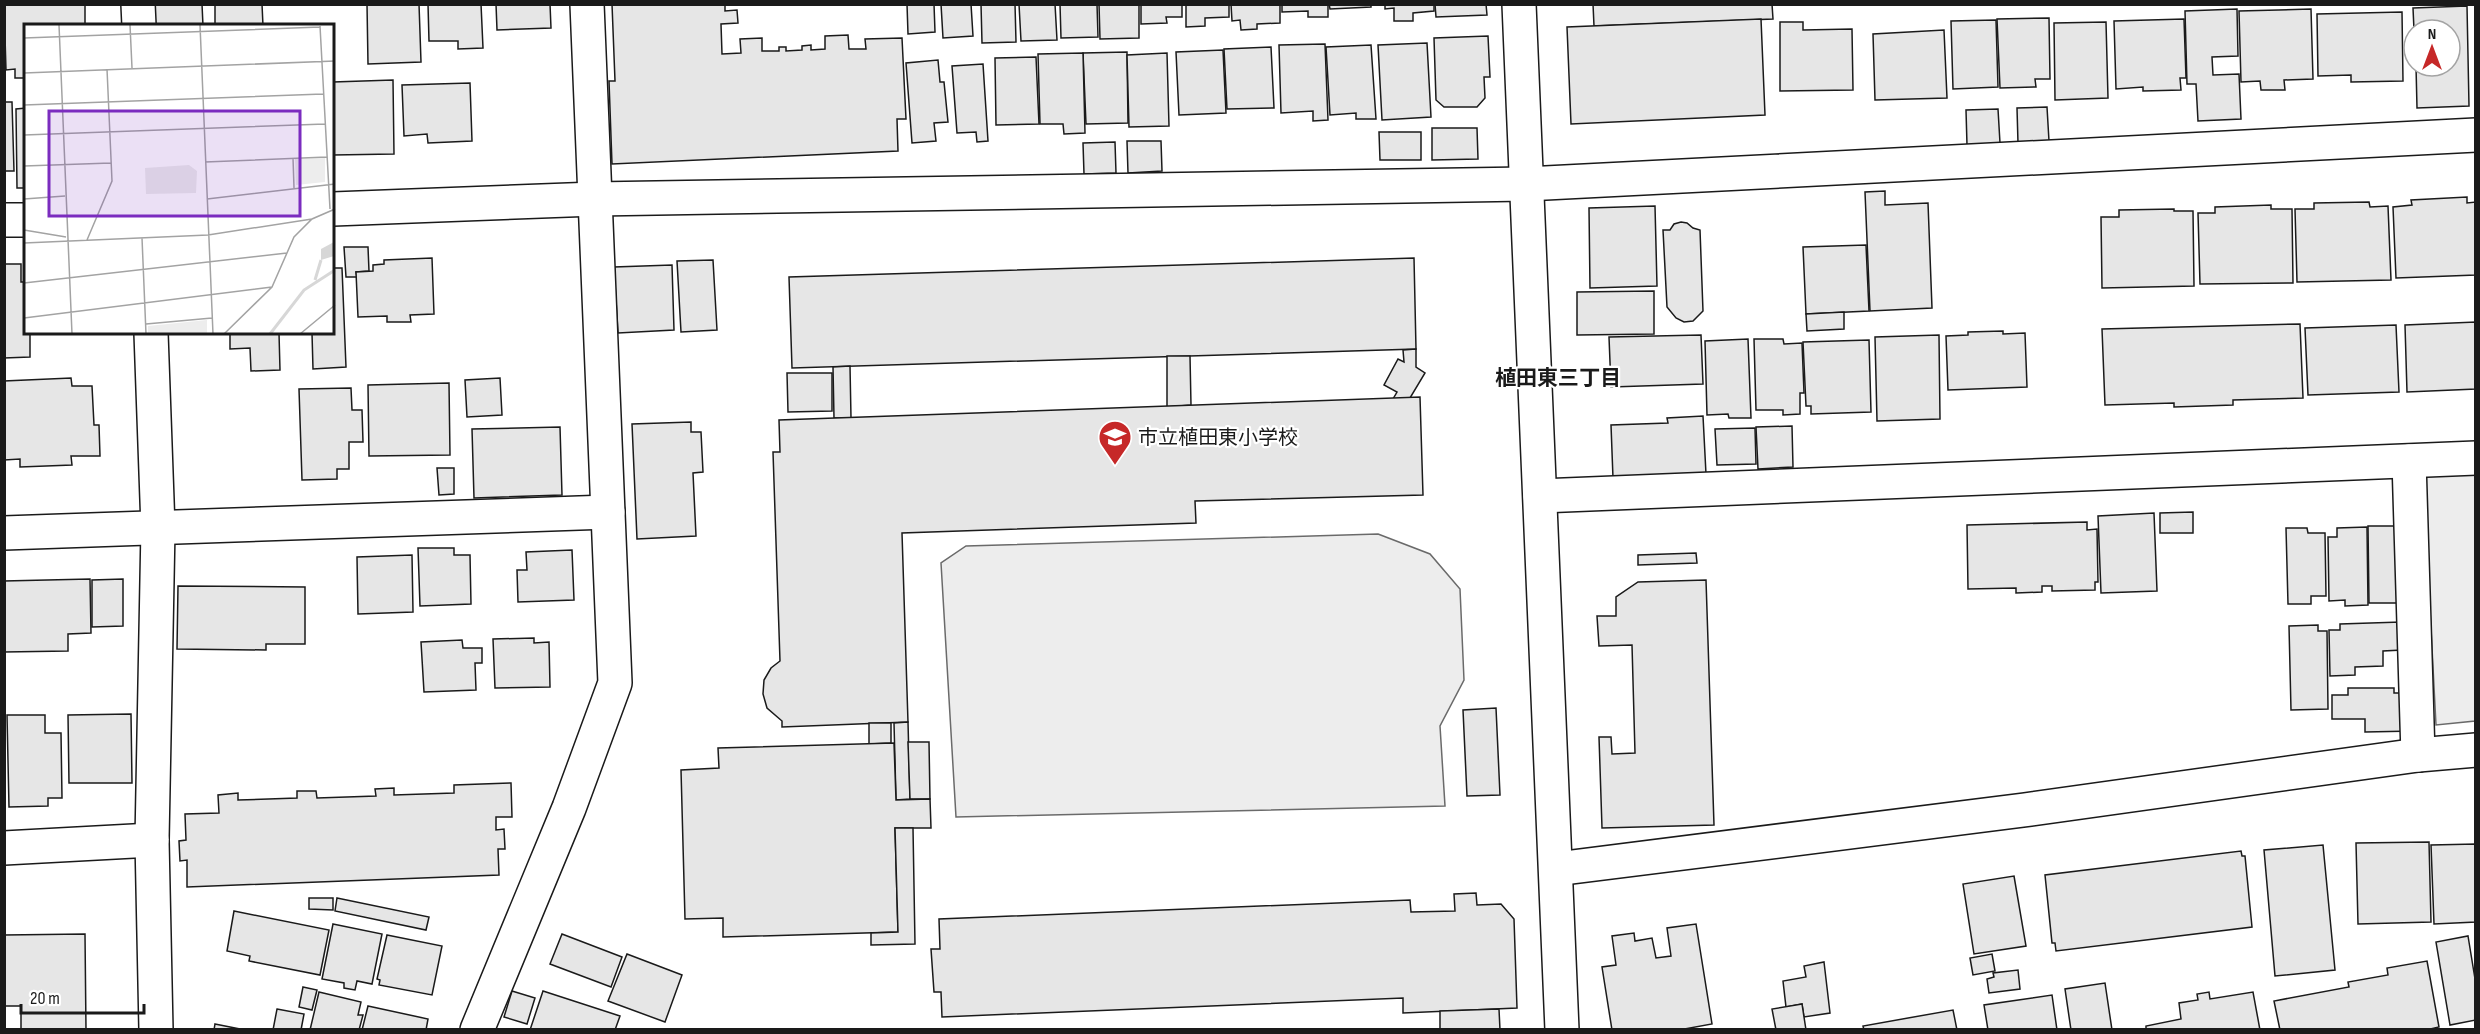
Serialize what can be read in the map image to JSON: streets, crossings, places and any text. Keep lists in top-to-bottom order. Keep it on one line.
{"districts":["植田東三丁目"],"places":{"school or university":["市立植田東小学校"]},"scale_bar":"20 m","north":"top"}
